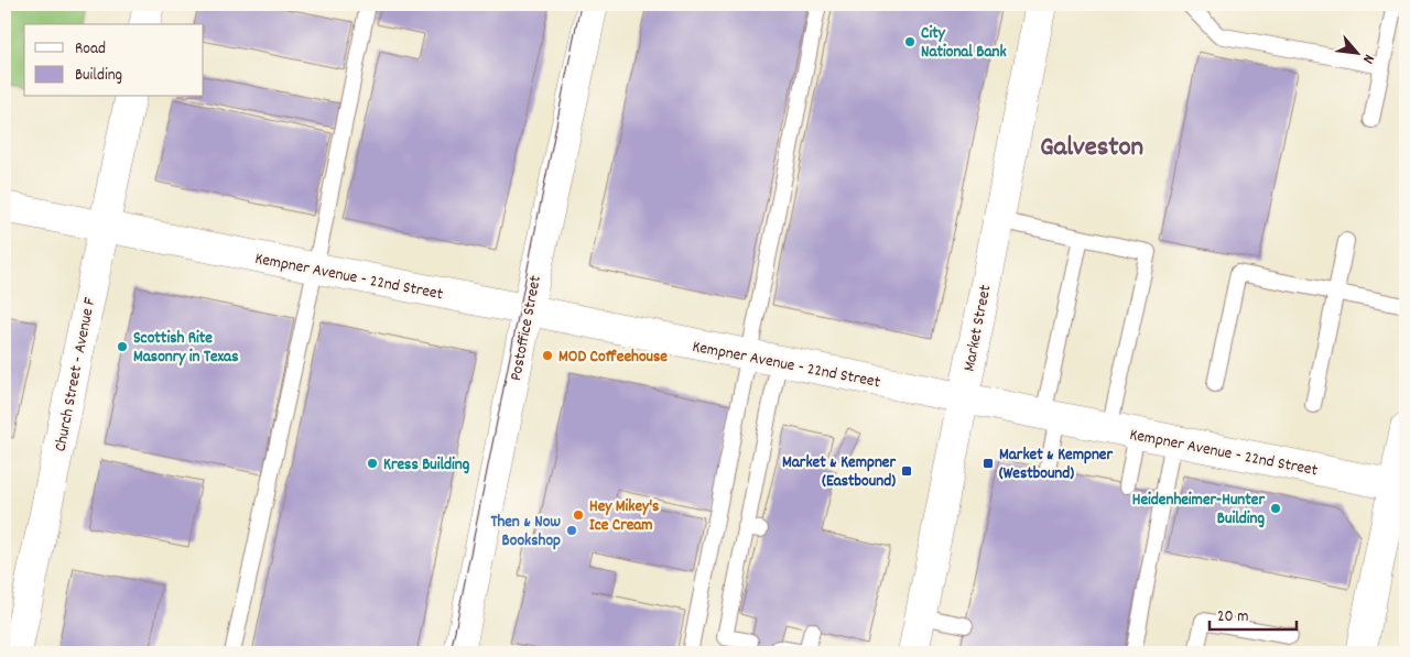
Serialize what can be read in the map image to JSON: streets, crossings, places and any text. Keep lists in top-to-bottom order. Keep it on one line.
{"streets":{"street":["Kempner Avenue - 22nd Street","Postoffice Street","Market Street","Church Street - Avenue F"]},"crossings":[["Kempner Avenue - 22nd Street","Postoffice Street"],["Kempner Avenue - 22nd Street","Market Street"],["Kempner Avenue - 22nd Street","Church Street - Avenue F"]],"districts":["Galveston"],"places":{"other":["City National Bank","Scottish Rite Masonry in Texas","MOD Coffeehouse","Kress Building","Heidenheimer-Hunter Building","Hey Mikey's Ice Cream","Then & Now Bookshop"],"transit":["Market & Kempner (Westbound)","Market & Kempner (Eastbound)"]},"legend":["Road","Building"],"scale_bar":"20 m","north":"bottom right"}
